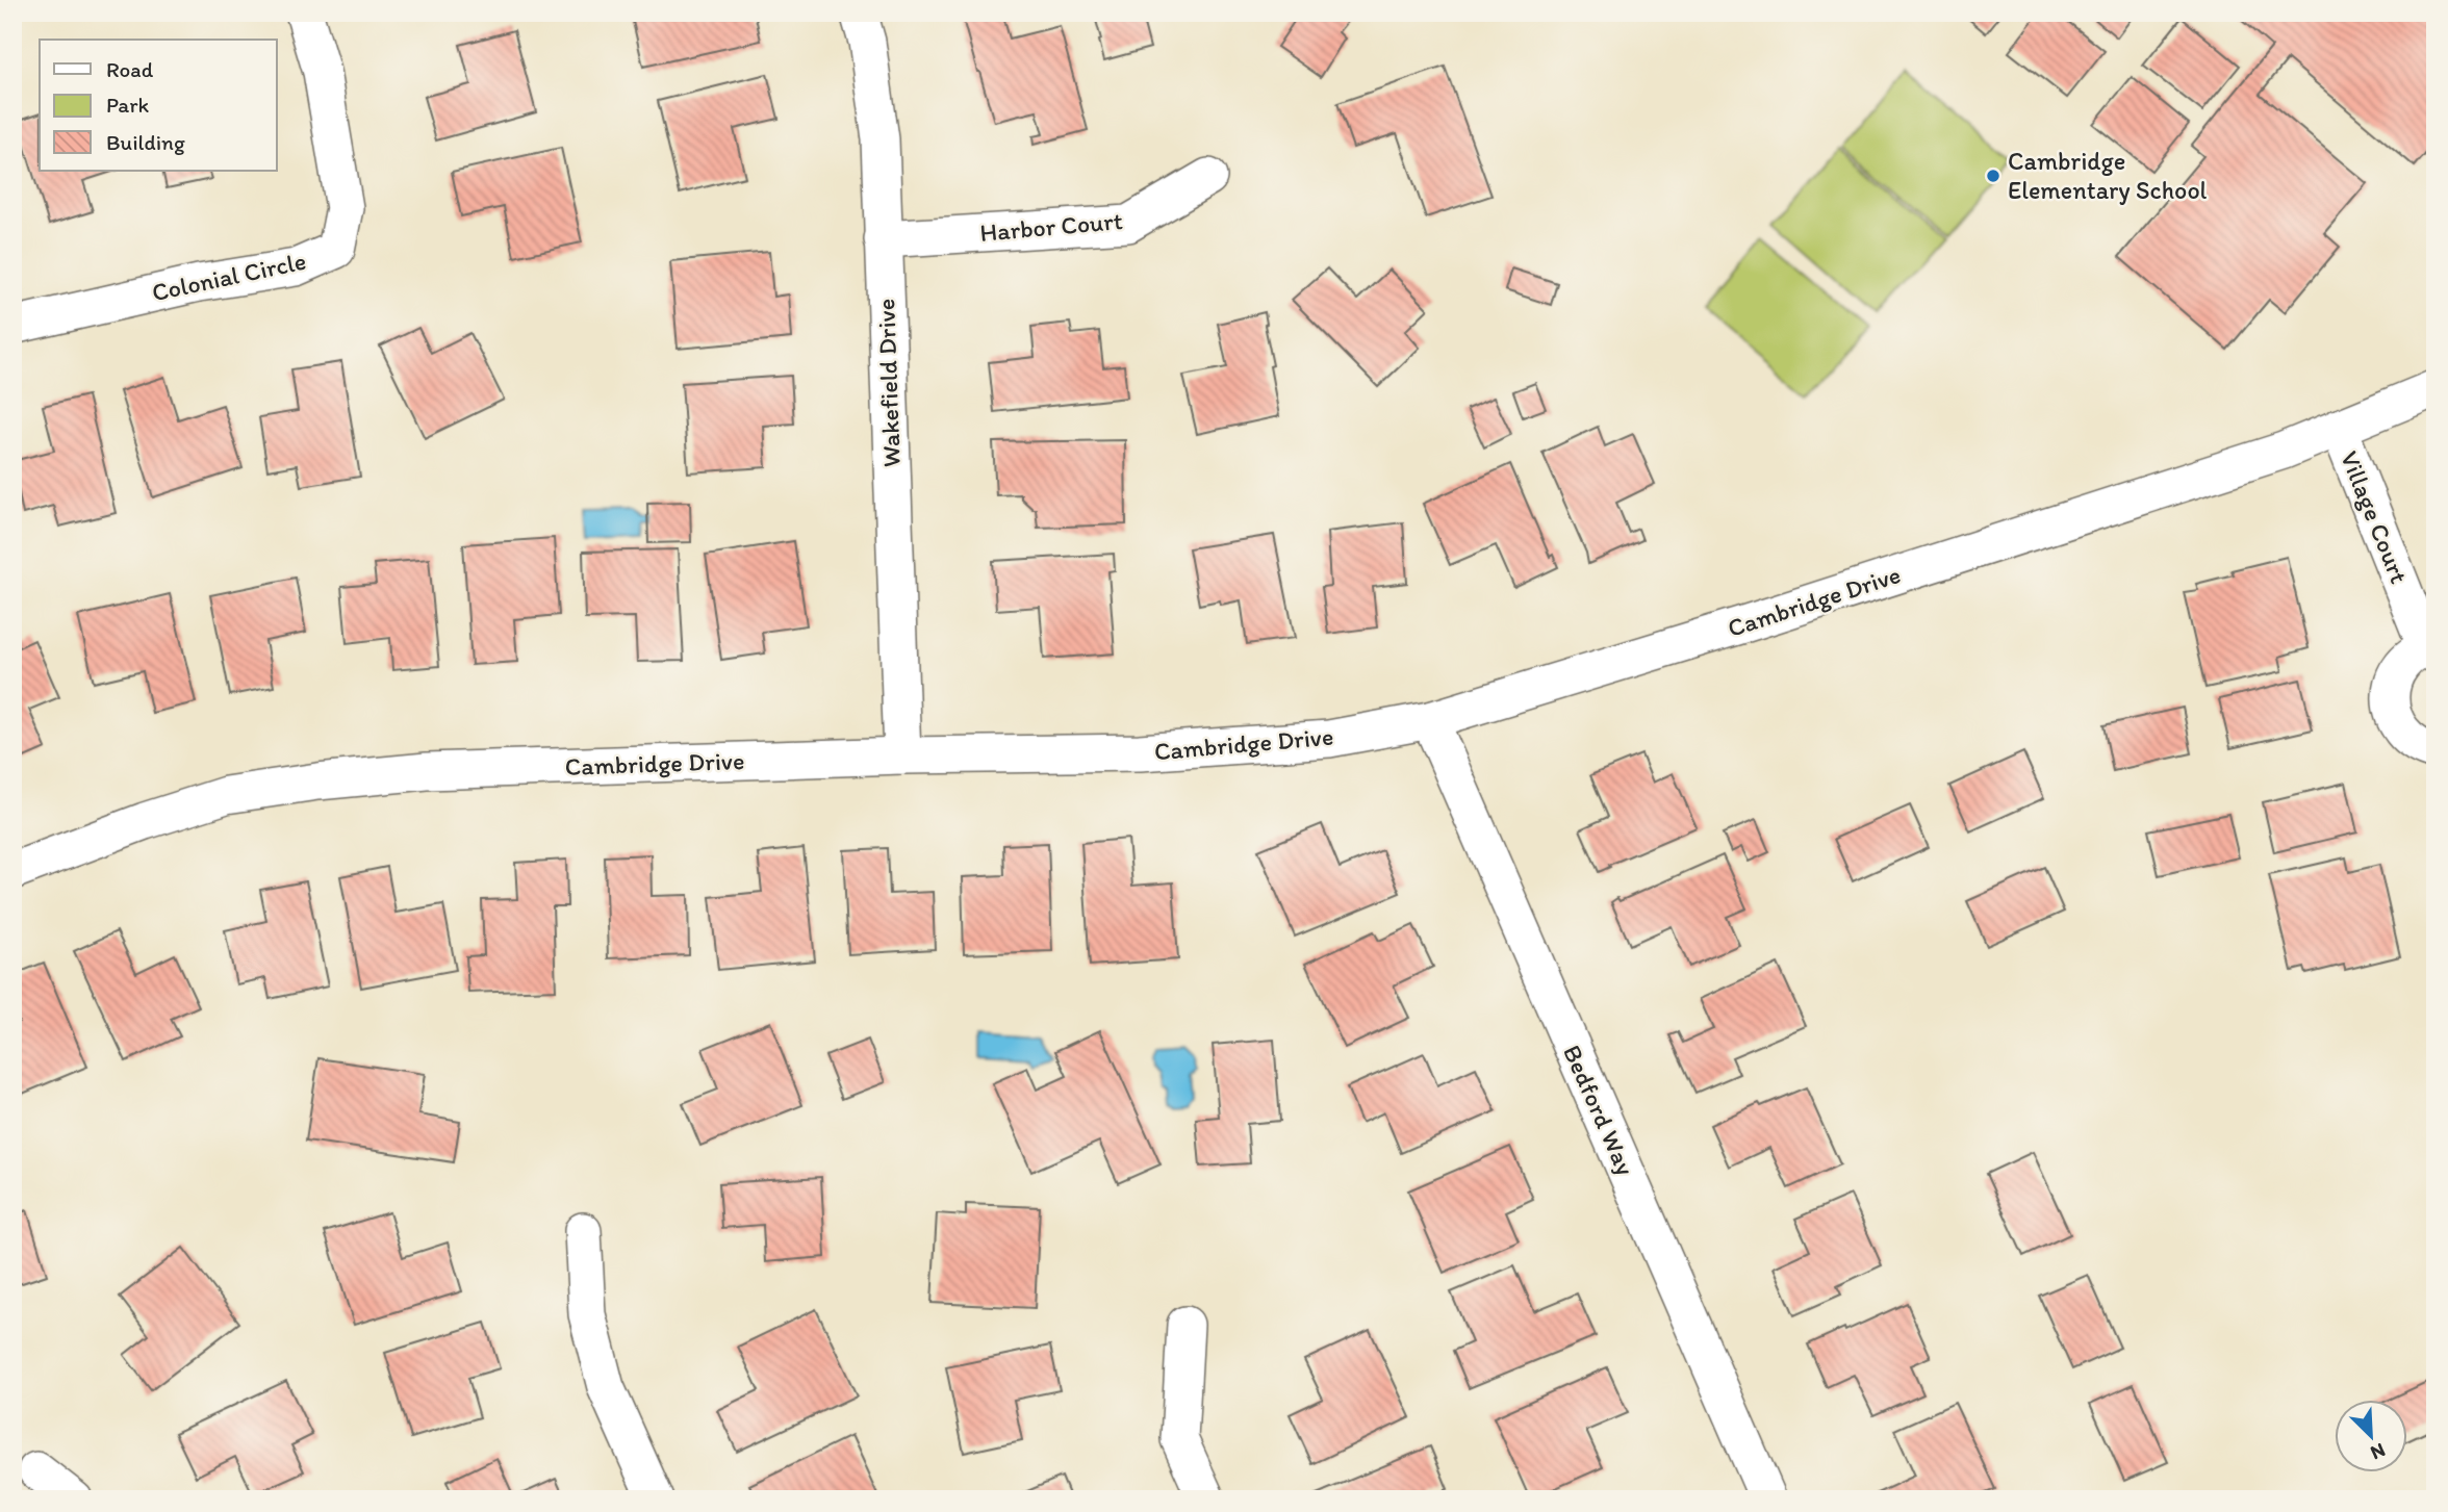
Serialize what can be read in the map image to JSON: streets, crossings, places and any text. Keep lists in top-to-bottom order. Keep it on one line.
{"streets":{"street":["Harbor Court","Colonial Circle","Wakefield Drive","Village Court","Cambridge Drive","Bedford Way"]},"crossings":[["Harbor Court","Wakefield Drive"],["Wakefield Drive","Cambridge Drive"],["Village Court","Cambridge Drive"],["Cambridge Drive","Bedford Way"]],"places":["Cambridge Elementary School"],"legend":["Road","Park","Building"],"north":"bottom right"}
